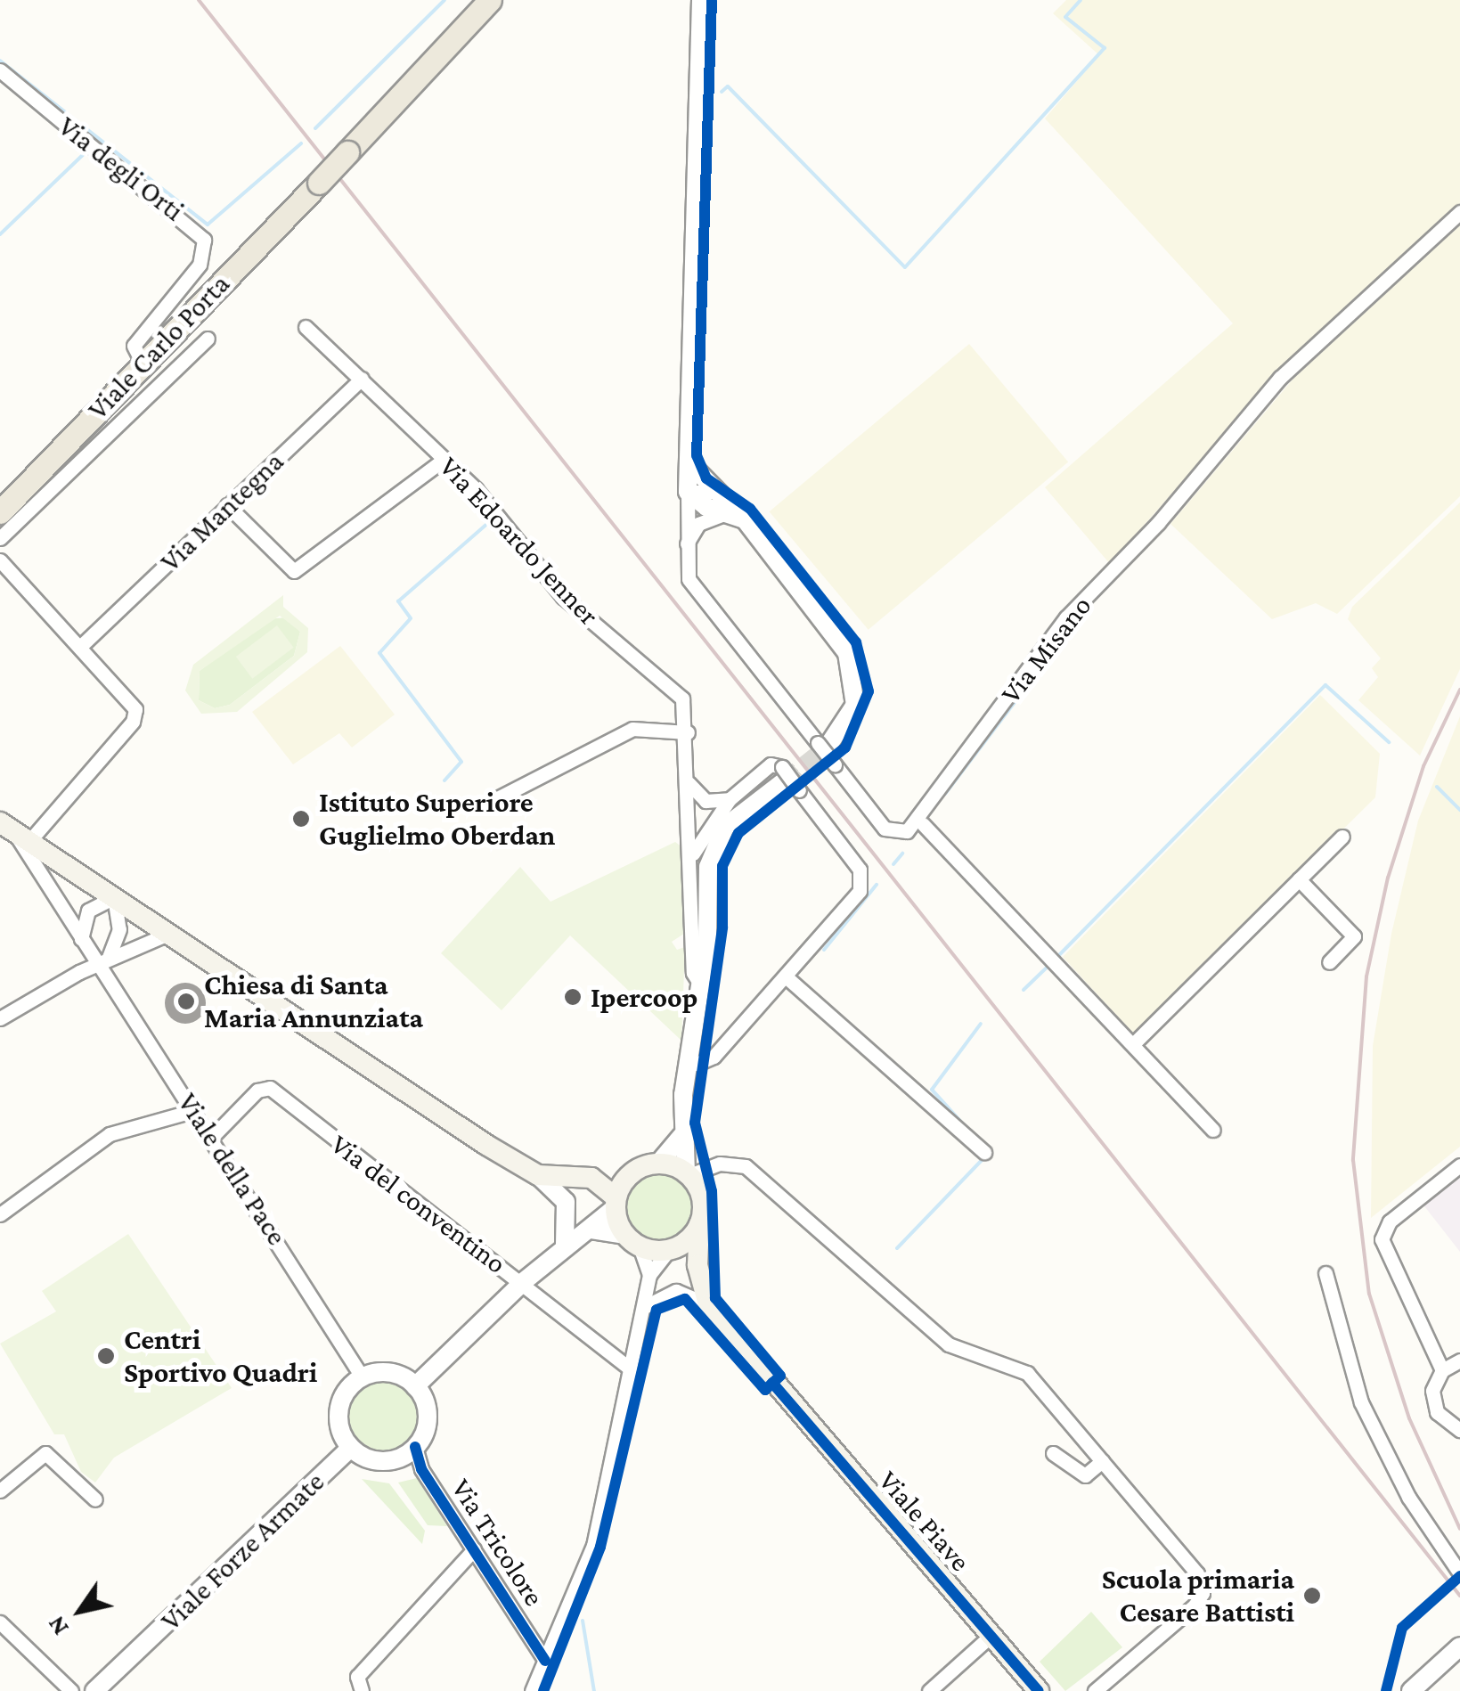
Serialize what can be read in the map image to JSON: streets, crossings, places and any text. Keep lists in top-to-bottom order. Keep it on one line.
{"streets":{"main road":["Viale Carlo Porta","Viale Piave"],"street":["Via degli Orti","Via Mantegna","Via Edoardo Jenner","Via Misano","Viale della Pace","Via del conventino","Via Tricolore","Viale Forze Armate"]},"crossings":[["Via degli Orti","Viale Carlo Porta"],["Via Mantegna","Via Edoardo Jenner"],["Viale della Pace","Via del conventino"],["Viale della Pace","Via Tricolore"],["Viale della Pace","Viale Forze Armate"],["Via Tricolore","Viale Forze Armate"]],"places":["Istituto Superiore Guglielmo Oberdan","Ipercoop","Chiesa di Santa Maria Annunziata","Centri Sportivo Quadri","Scuola primaria Cesare Battisti"],"north":"bottom left"}
